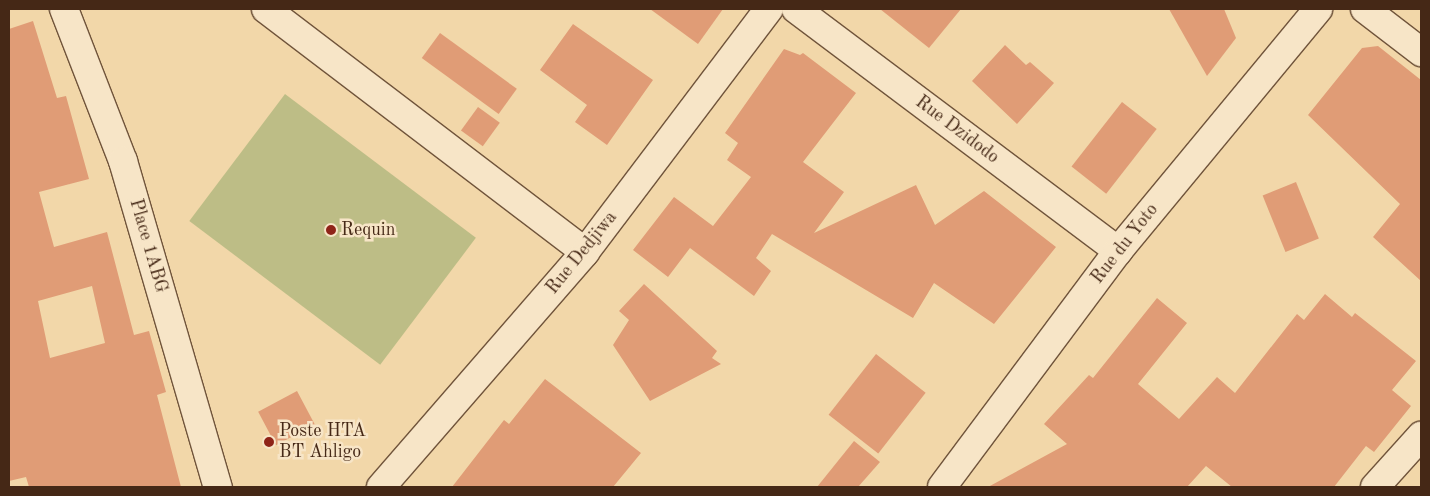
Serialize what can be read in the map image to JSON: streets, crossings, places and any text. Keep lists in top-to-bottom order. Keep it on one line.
{"streets":{"street":["Rue Dzidodo","Rue du Yoto","Place 1ABG","Rue Dedjiwa"]},"crossings":[["Rue Dzidodo","Rue du Yoto"]],"places":["Requin","Poste HTA BT Ahligo"]}
